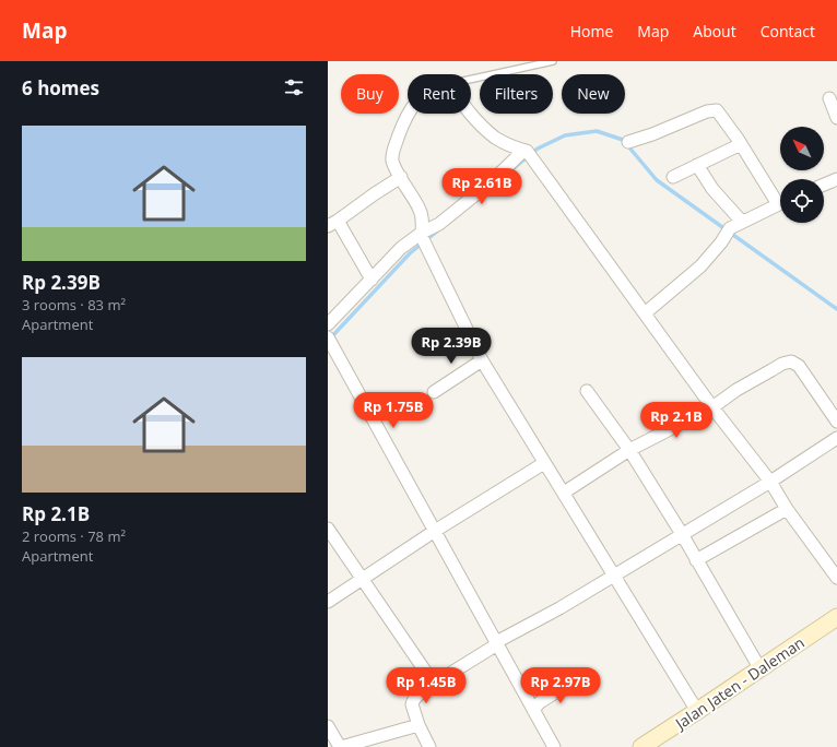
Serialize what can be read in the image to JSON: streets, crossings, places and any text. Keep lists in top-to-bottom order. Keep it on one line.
{"streets":{"main road":["Jalan Jaten - Daleman"]},"north":"top left","page":{"header":"Map","nav":["Home","Map","About","Contact"],"heading":"6 homes","chip":["Buy","Rent","Filters","New"],"list":[{"name":"Rp 2.39B","note":"3 rooms · 83 m² · Apartment"},{"name":"Rp 2.1B","note":"2 rooms · 78 m² · Apartment"}],"price":["Rp 2.61B","Rp 2.39B","Rp 1.75B","Rp 2.1B","Rp 1.45B","Rp 2.97B"]}}
